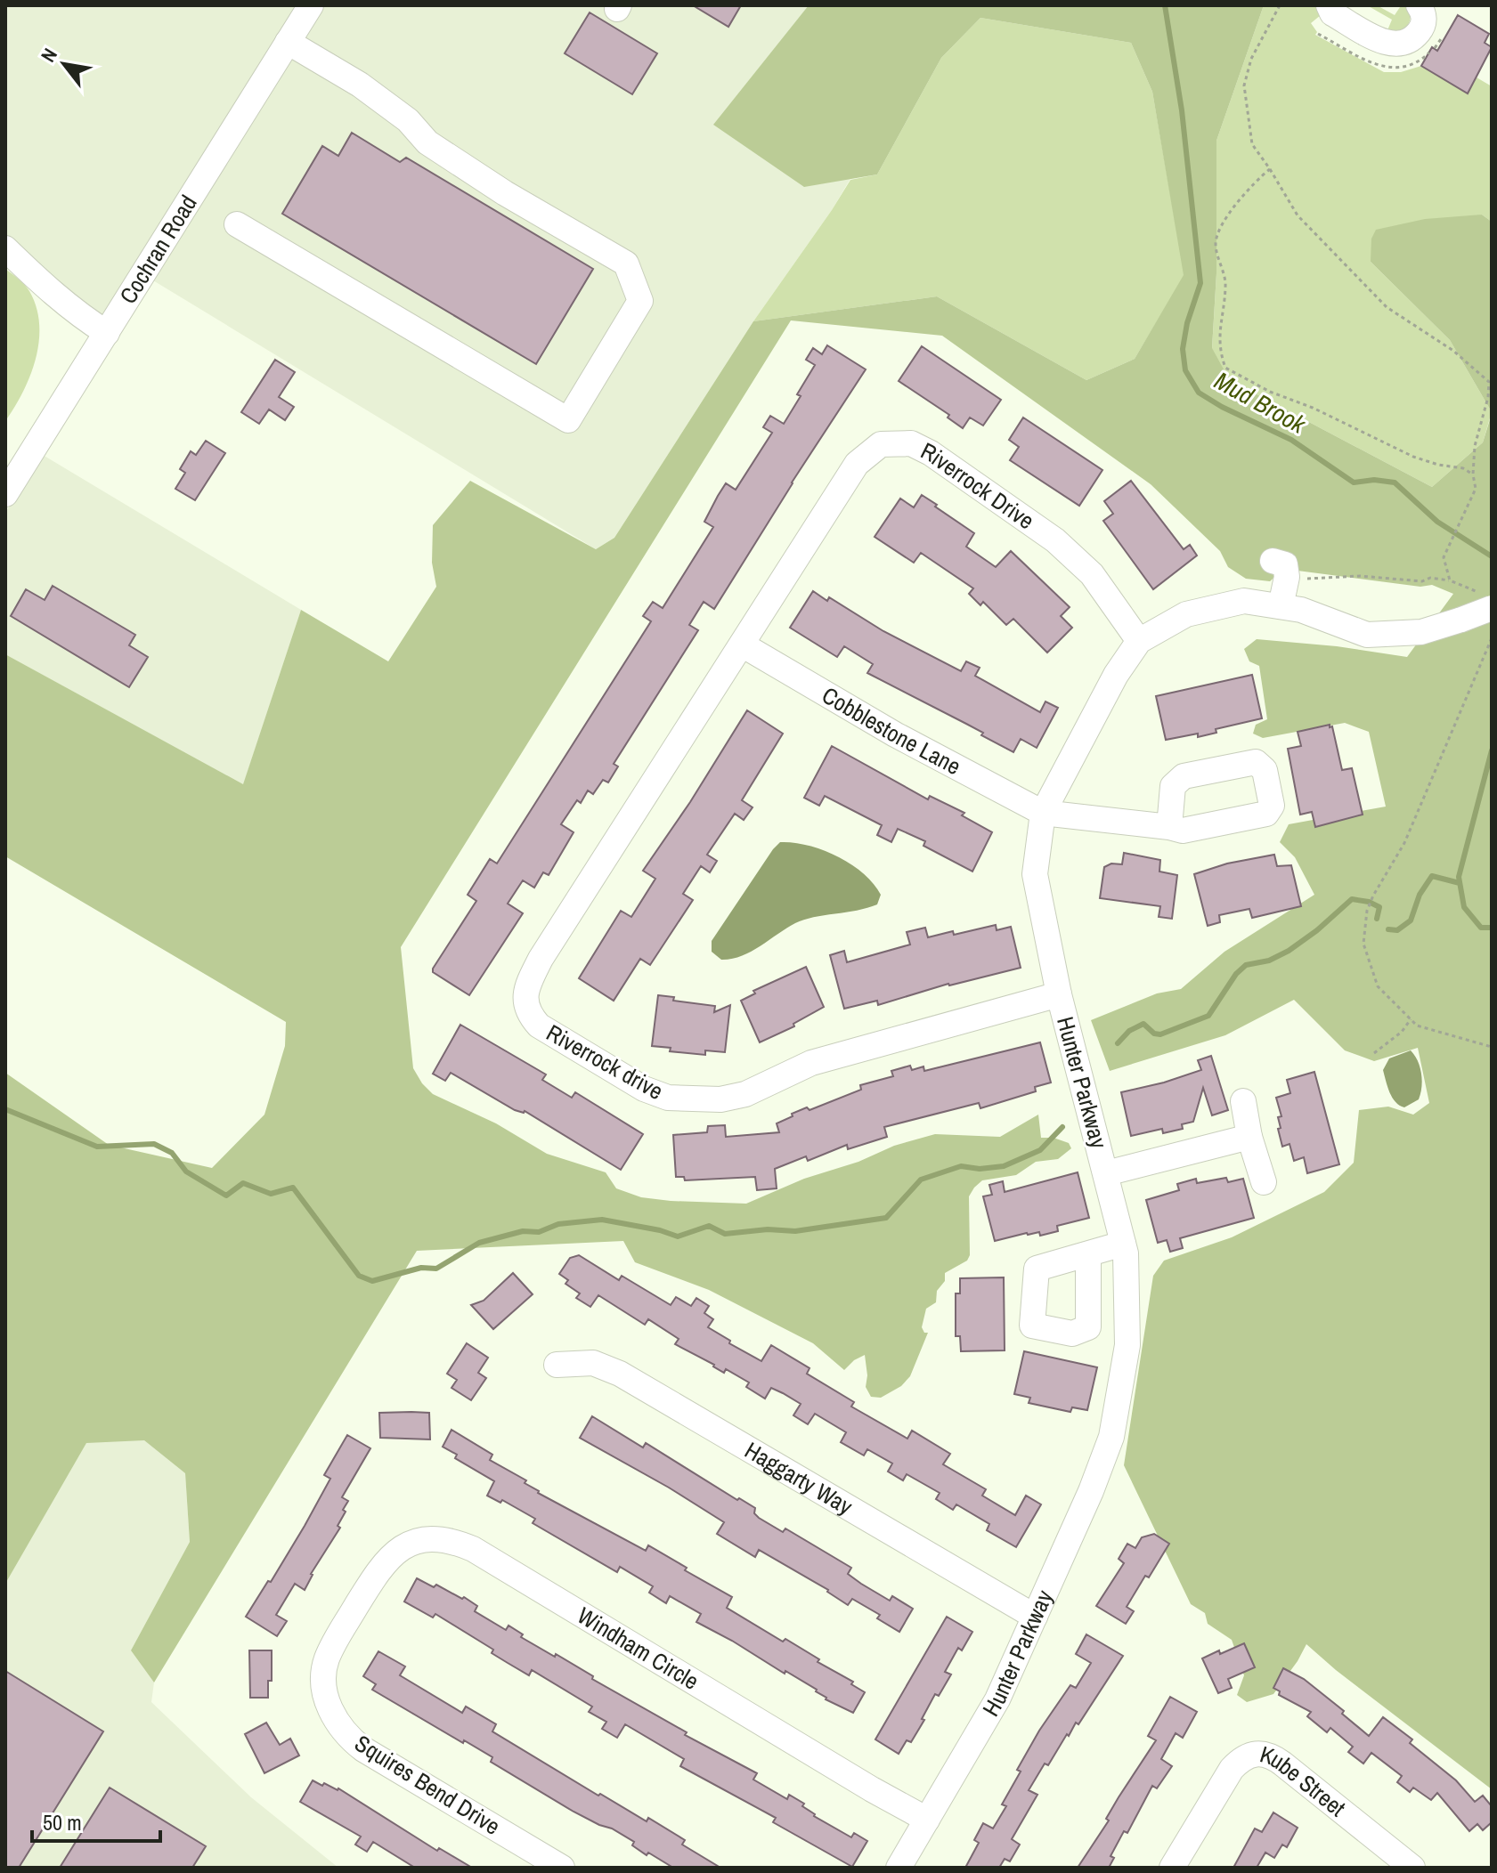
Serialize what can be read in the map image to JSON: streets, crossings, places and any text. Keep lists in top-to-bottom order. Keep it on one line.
{"streets":{"street":["Cochran Road","Riverrock Drive","Cobblestone Lane","Riverrock drive","Hunter Parkway","Haggarty Way","Windham Circle","Squires Bend Drive","Kube Street"]},"crossings":[["Riverrock Drive","Cobblestone Lane"],["Riverrock Drive","Riverrock drive"],["Riverrock Drive","Hunter Parkway"],["Cobblestone Lane","Riverrock drive"],["Cobblestone Lane","Hunter Parkway"],["Riverrock drive","Hunter Parkway"],["Hunter Parkway","Haggarty Way"],["Hunter Parkway","Windham Circle"],["Windham Circle","Squires Bend Drive"]],"water":["Mud Brook"],"scale_bar":"50 m","north":"top left"}
